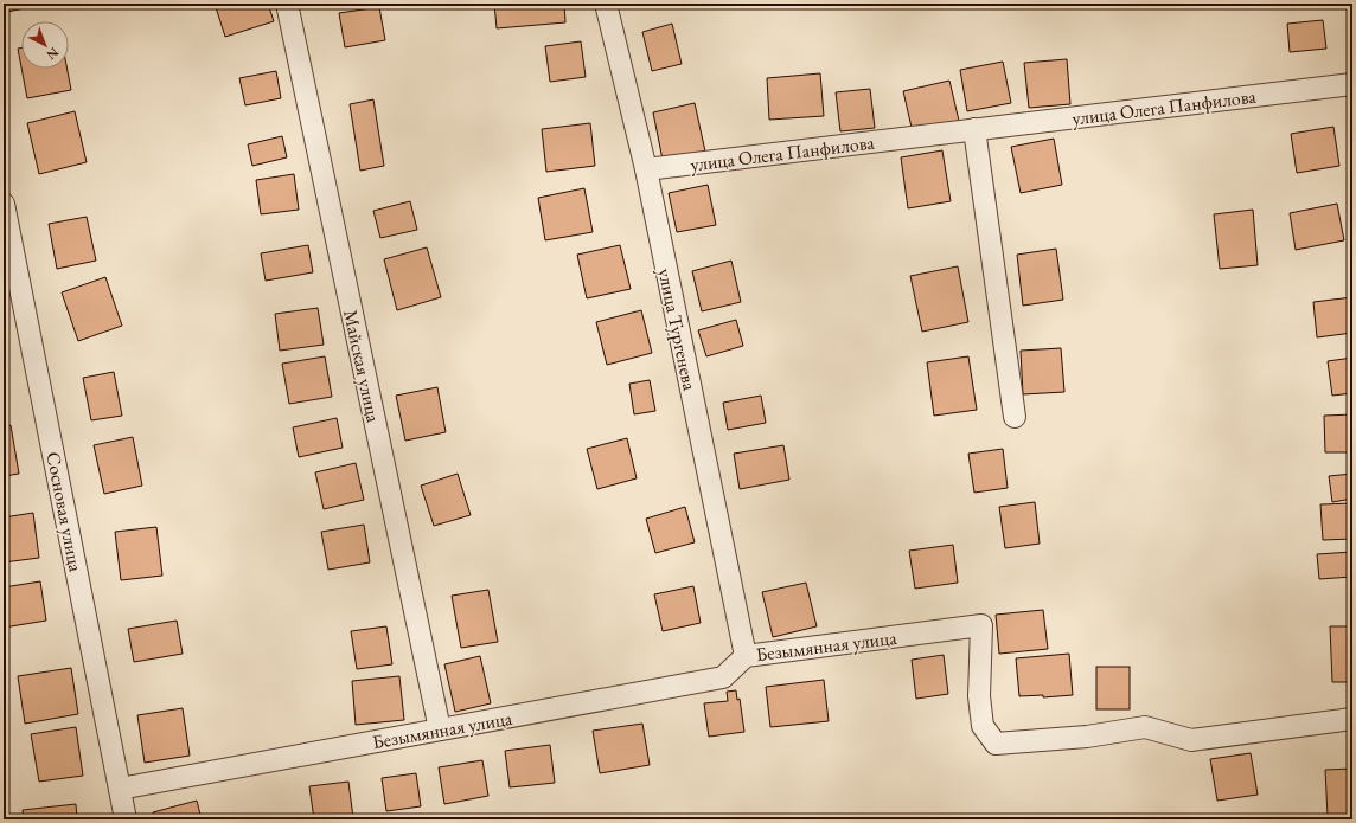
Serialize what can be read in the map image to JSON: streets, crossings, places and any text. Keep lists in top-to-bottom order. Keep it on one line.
{"streets":{"street":["улица Олега Панфилова","улица Тургенева","Майская улица","Сосновая улица","Безымянная улица"]},"crossings":[["улица Олега Панфилова","улица Тургенева"],["улица Тургенева","Безымянная улица"],["Майская улица","Безымянная улица"],["Сосновая улица","Безымянная улица"]],"north":"bottom right"}
